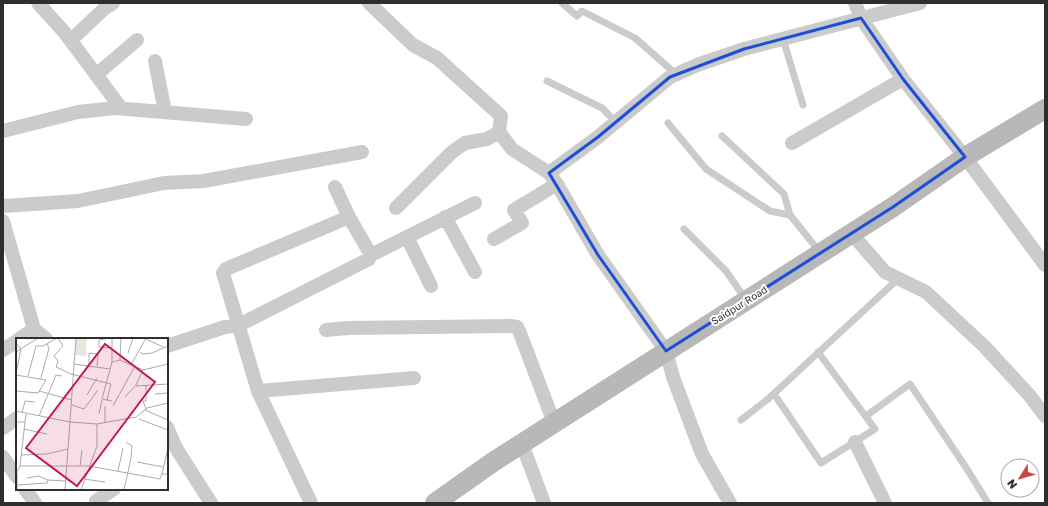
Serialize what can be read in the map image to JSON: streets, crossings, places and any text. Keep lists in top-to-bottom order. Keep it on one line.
{"streets":{"main road":["Saidpur Road"]},"north":"bottom left"}
